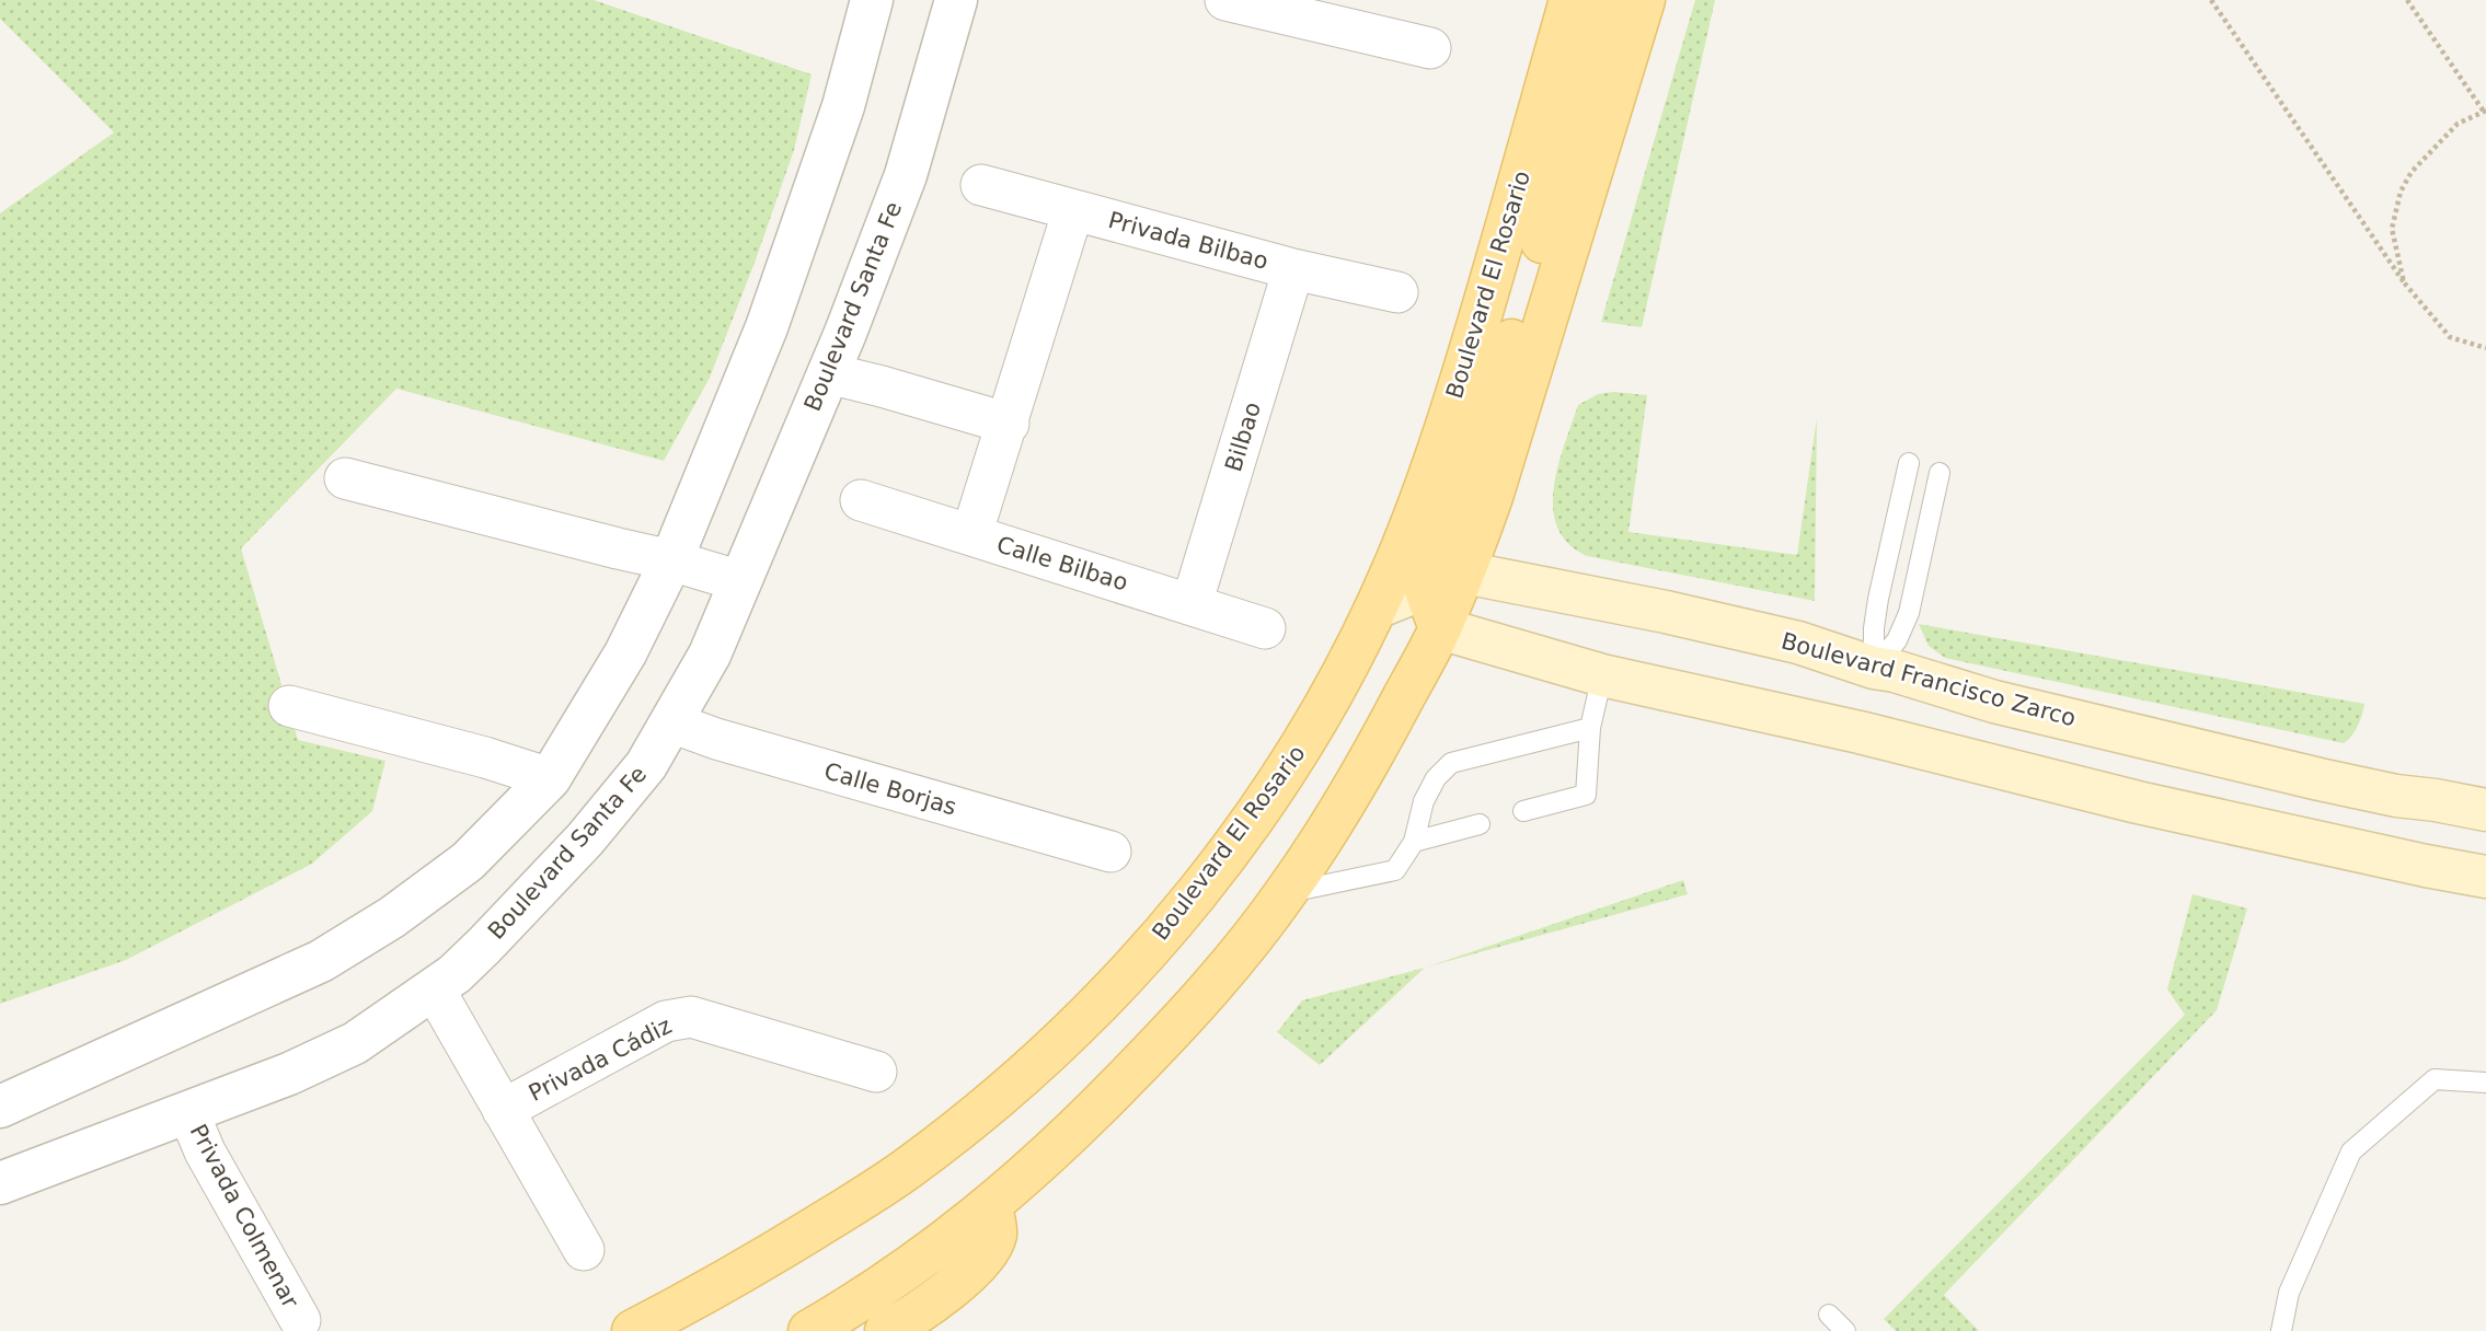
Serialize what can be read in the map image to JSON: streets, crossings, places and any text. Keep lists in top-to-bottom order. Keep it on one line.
{"streets":{"main road":["Boulevard El Rosario","Boulevard Francisco Zarco"],"street":["Privada Bilbao","Boulevard Santa Fe","Bilbao","Calle Bilbao","Calle Borjas","Privada Cádiz","Privada Colmenar"]},"crossings":[["Privada Bilbao","Bilbao"],["Boulevard Santa Fe","Calle Borjas"],["Boulevard Santa Fe","Privada Cádiz"],["Boulevard Santa Fe","Privada Colmenar"],["Bilbao","Calle Bilbao"]]}
